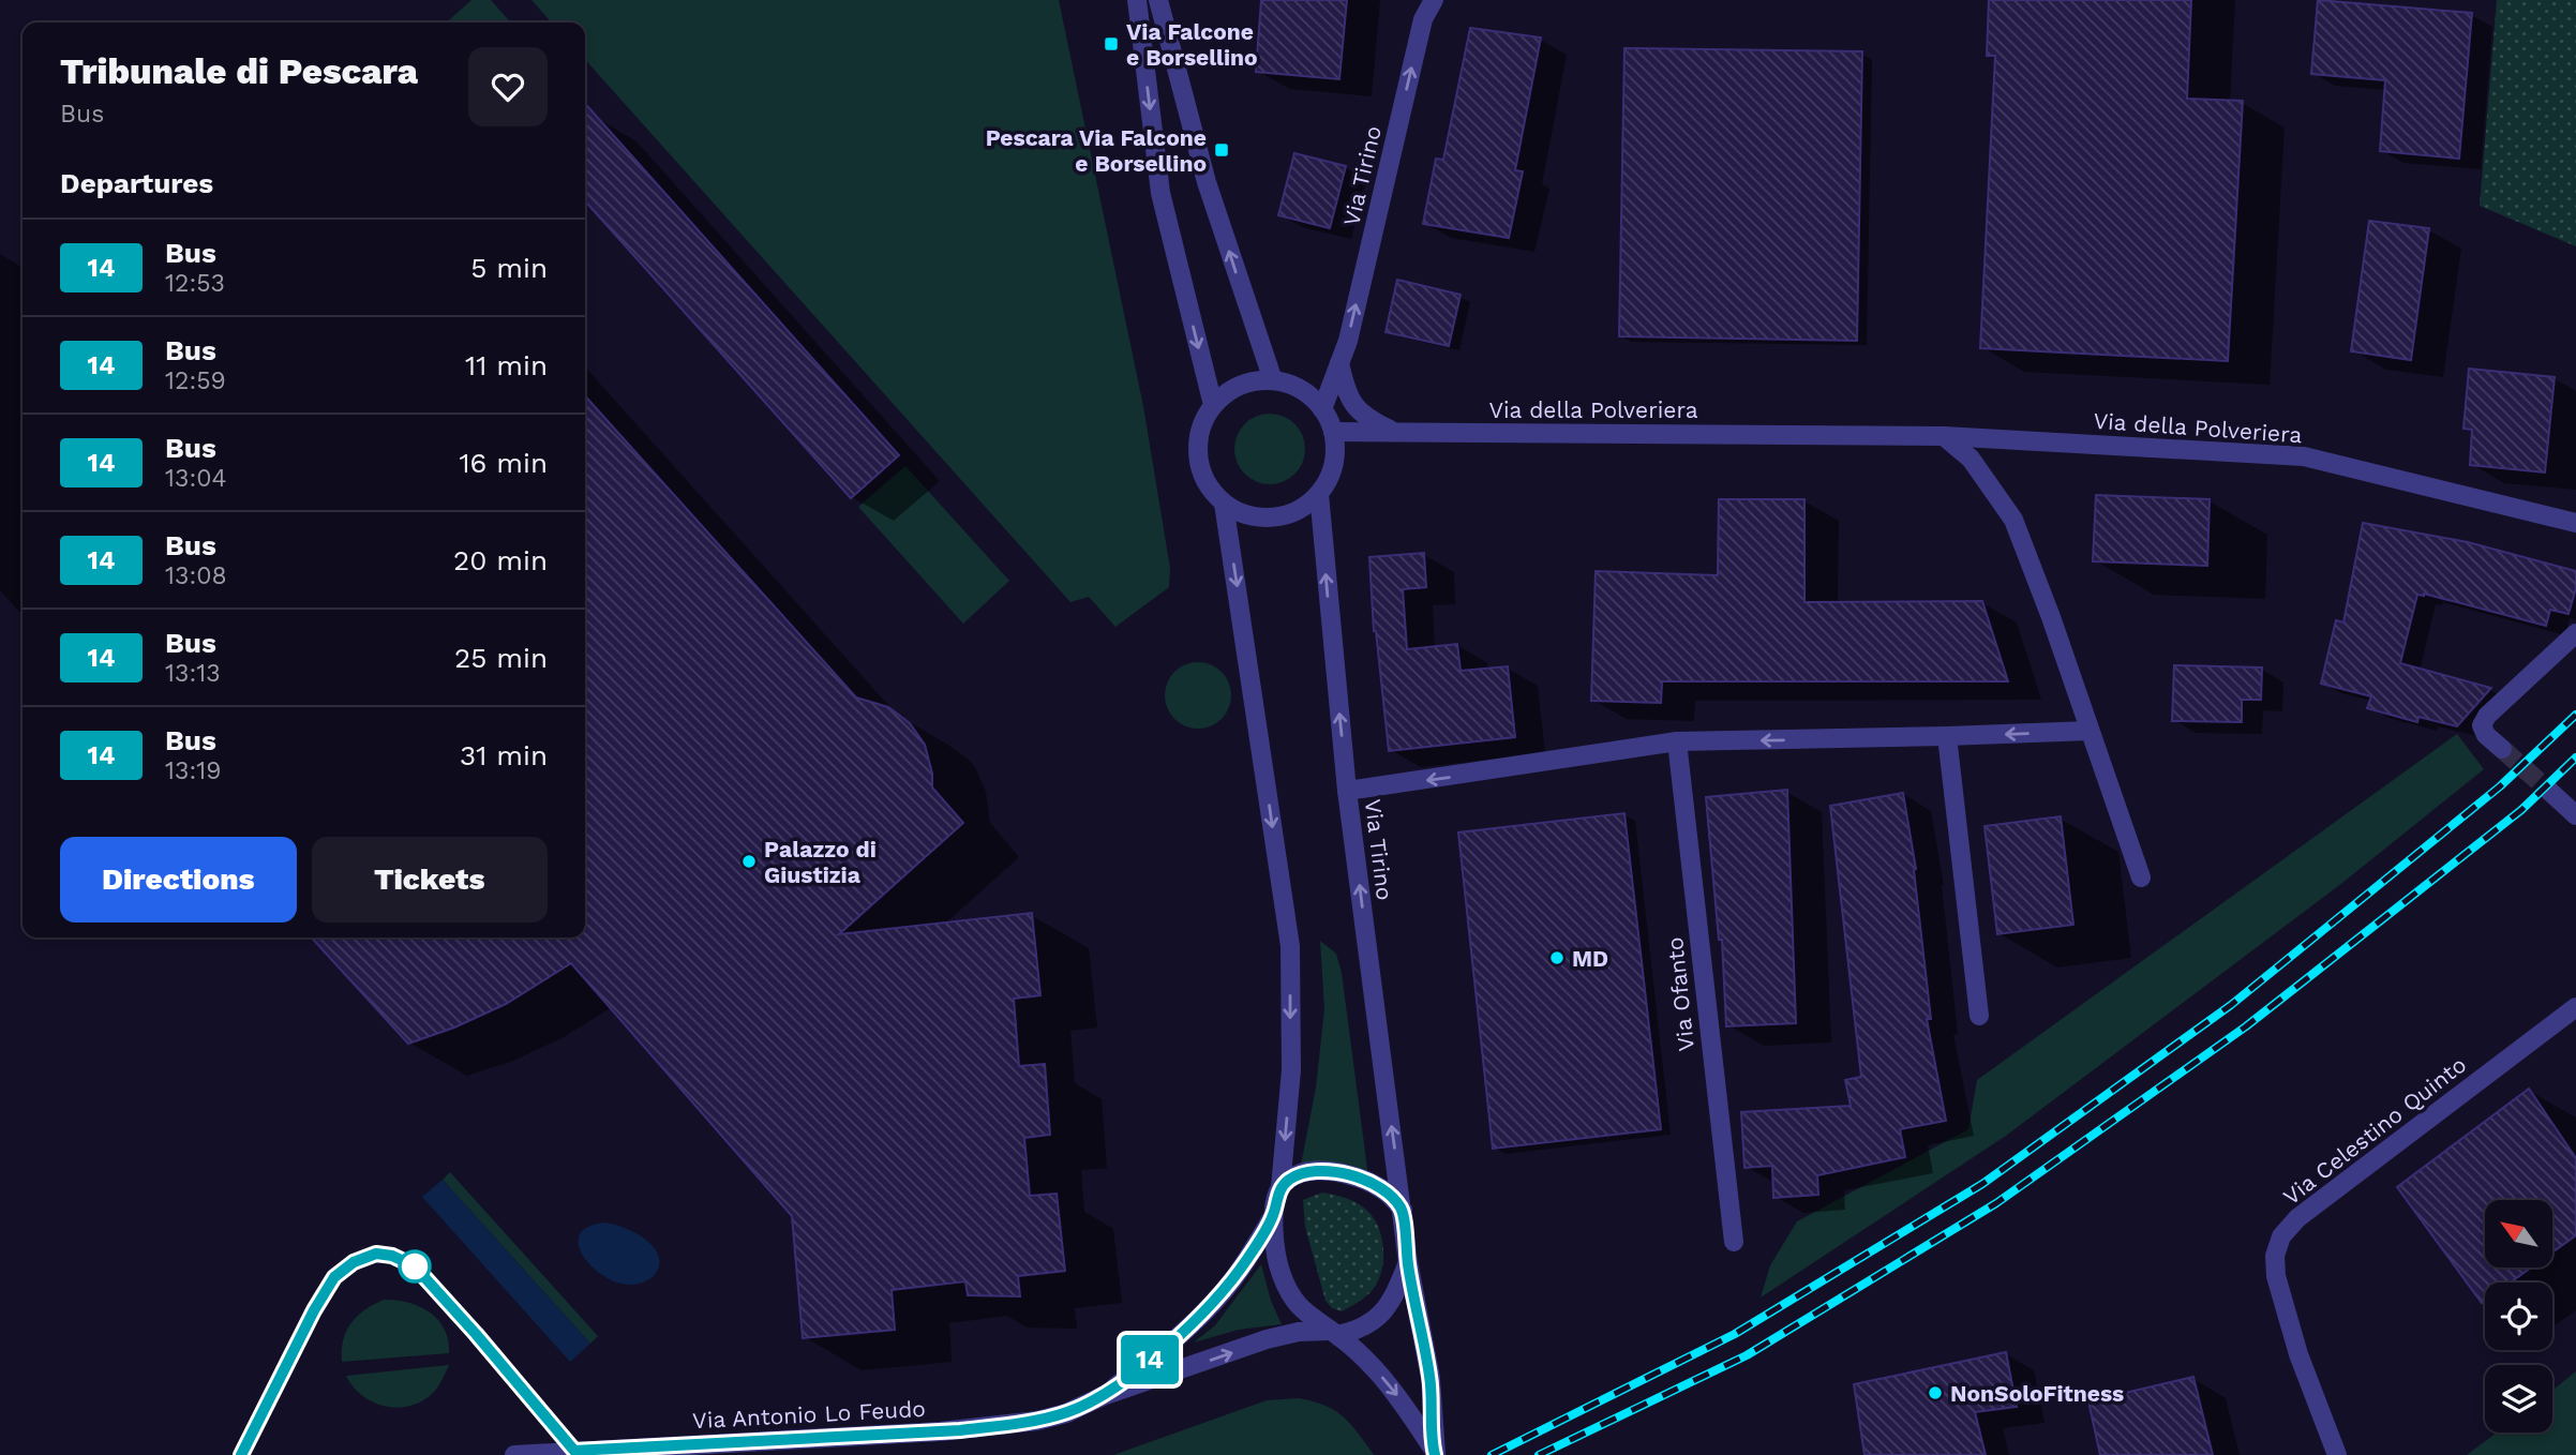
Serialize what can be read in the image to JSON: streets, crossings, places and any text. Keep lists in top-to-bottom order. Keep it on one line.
{"streets":{"street":["Via Tirino","Via della Polveriera","Via Ofanto","Via Celestino Quinto","Via Antonio Lo Feudo"]},"crossings":[["Via Tirino","Via della Polveriera"],["Via Tirino","Via Antonio Lo Feudo"]],"places":{"transit":["Via Falcone e Borsellino","Pescara Via Falcone e Borsellino"],"other":["Palazzo di Giustizia","MD","NonSoloFitness"]},"lines":["bus line 14"],"north":"top left","page":{"on_map":"14","heading":[["Tribunale di Pescara","Bus"],"Departures"],"list":[{"mark":"14","name":"Bus","note":"12:53","value":"5 min"},{"mark":"14","name":"Bus","note":"12:59","value":"11 min"},{"mark":"14","name":"Bus","note":"13:04","value":"16 min"},{"mark":"14","name":"Bus","note":"13:08","value":"20 min"},{"mark":"14","name":"Bus","note":"13:13","value":"25 min"},{"mark":"14","name":"Bus","note":"13:19","value":"31 min"}],"buttons":["Directions","Tickets"]}}
